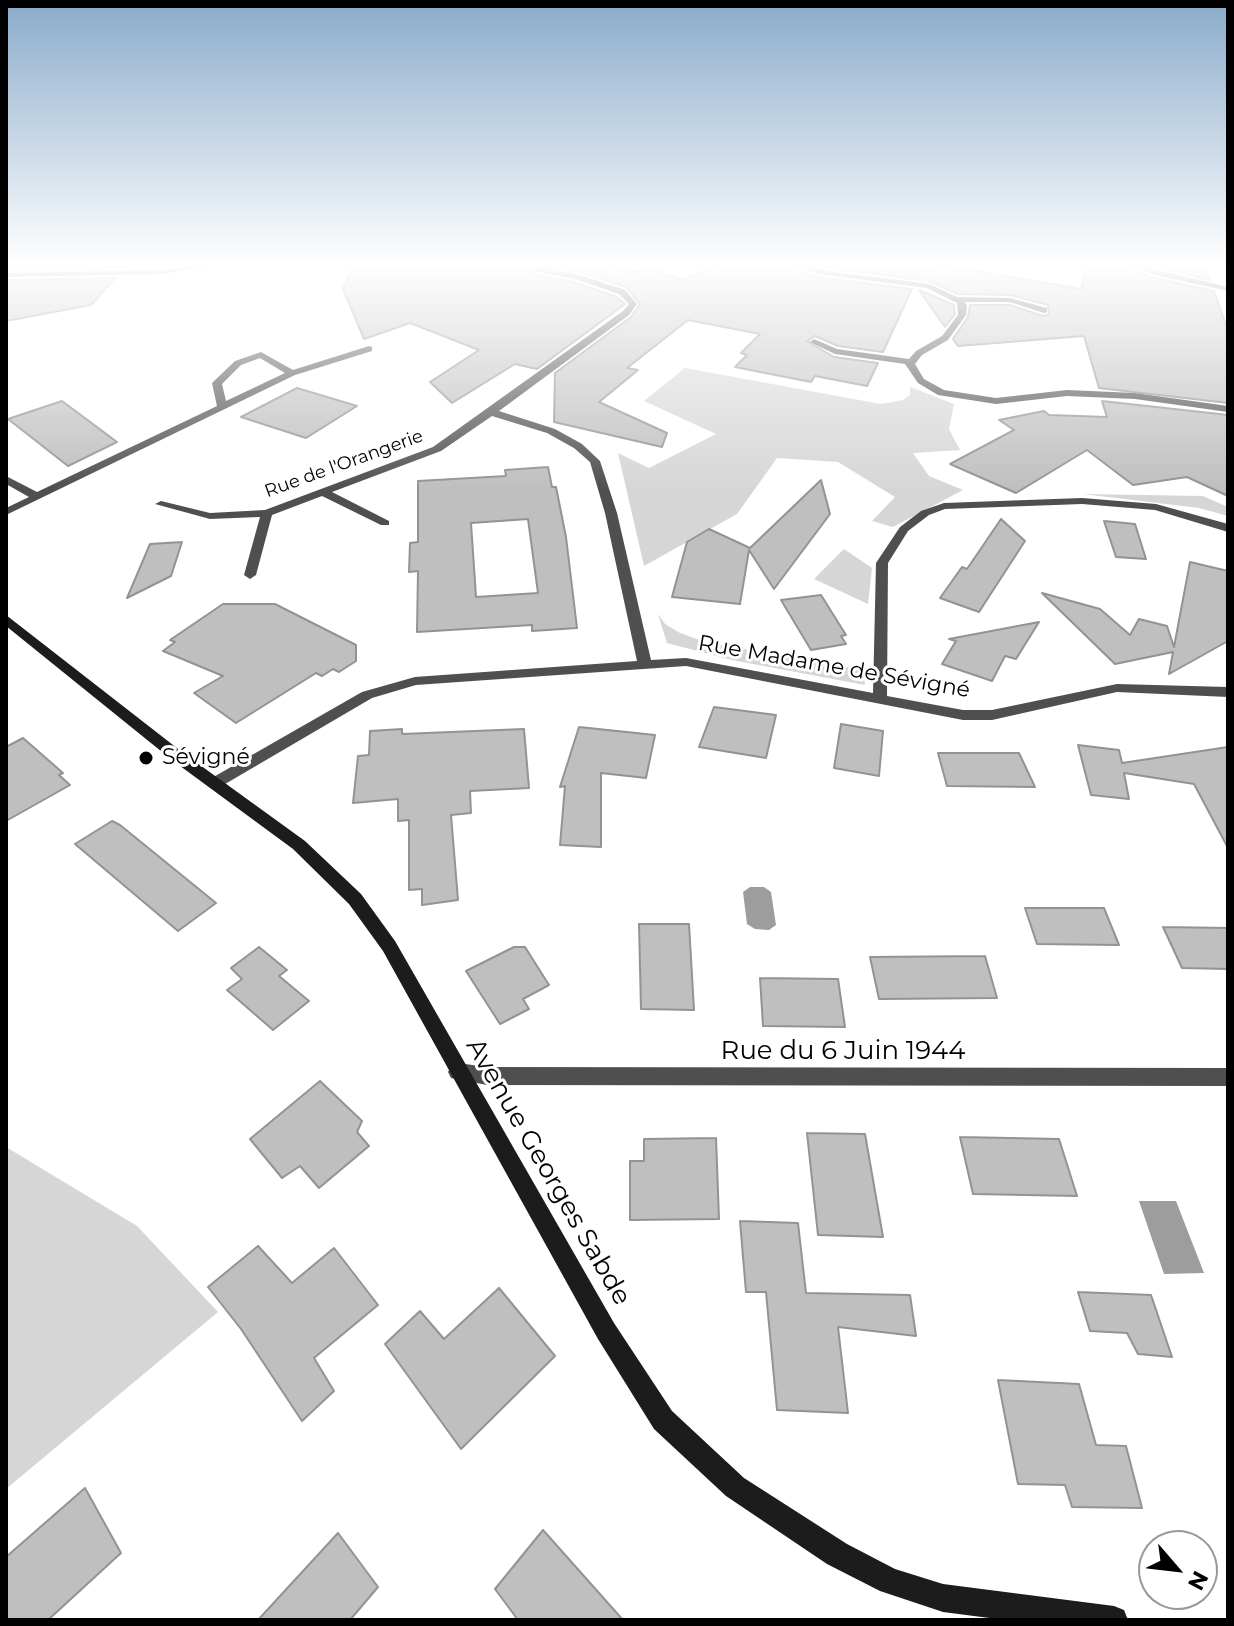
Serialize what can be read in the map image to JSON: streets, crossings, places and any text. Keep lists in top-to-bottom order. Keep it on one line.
{"streets":{"street":["Rue de l'Orangerie","Rue Madame de Sévigné","Rue du 6 Juin 1944","Avenue Georges Sabde"]},"crossings":[["Rue Madame de Sévigné","Avenue Georges Sabde"],["Rue du 6 Juin 1944","Avenue Georges Sabde"]],"places":["Sévigné"],"north":"bottom right"}
